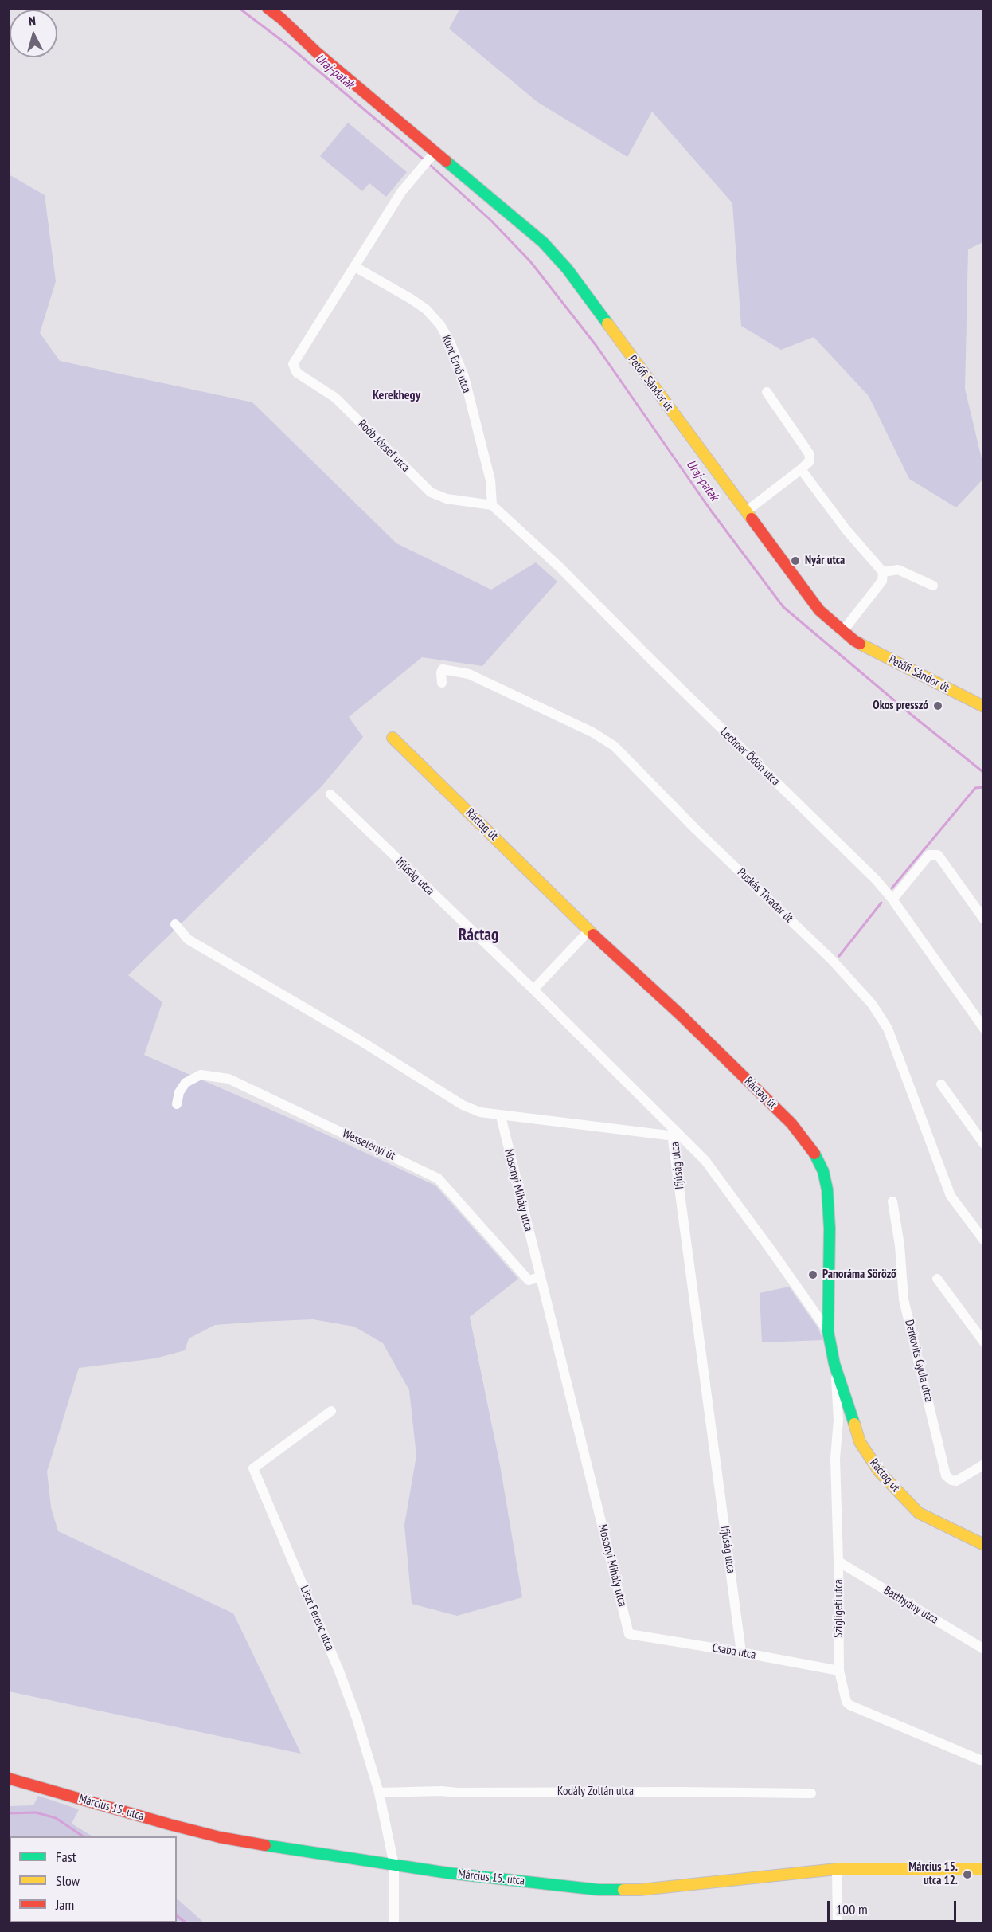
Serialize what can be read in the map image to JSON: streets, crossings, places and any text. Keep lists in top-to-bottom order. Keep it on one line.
{"streets":{"street":["Kunt Ernő utca","Petőfi Sándor út","Roób József utca","Lechner Ödön utca","Ráctag út","Ifjúság utca","Puskás Tivadar út","Wesselényi út","Mosonyi Mihály utca","Derkovits Gyula utca","Batthyány utca","Szigligeti utca","Liszt Ferenc utca","Csaba utca","Kodály Zoltán utca","Március 15. utca"]},"crossings":[["Kunt Ernő utca","Roób József utca"],["Kunt Ernő utca","Lechner Ödön utca"],["Roób József utca","Lechner Ödön utca"],["Ráctag út","Szigligeti utca"],["Ifjúság utca","Csaba utca"],["Wesselényi út","Mosonyi Mihály utca"],["Mosonyi Mihály utca","Csaba utca"],["Batthyány utca","Szigligeti utca"],["Szigligeti utca","Csaba utca"],["Liszt Ferenc utca","Kodály Zoltán utca"],["Liszt Ferenc utca","Március 15. utca"]],"districts":["Kerekhegy","Ráctag"],"water":["Uraj-patak"],"places":["Nyár utca","Okos presszó","Panoráma Söröző","Március 15. utca 12."],"legend":["Fast","Slow","Jam"],"scale_bar":"100 m","north":"top"}
